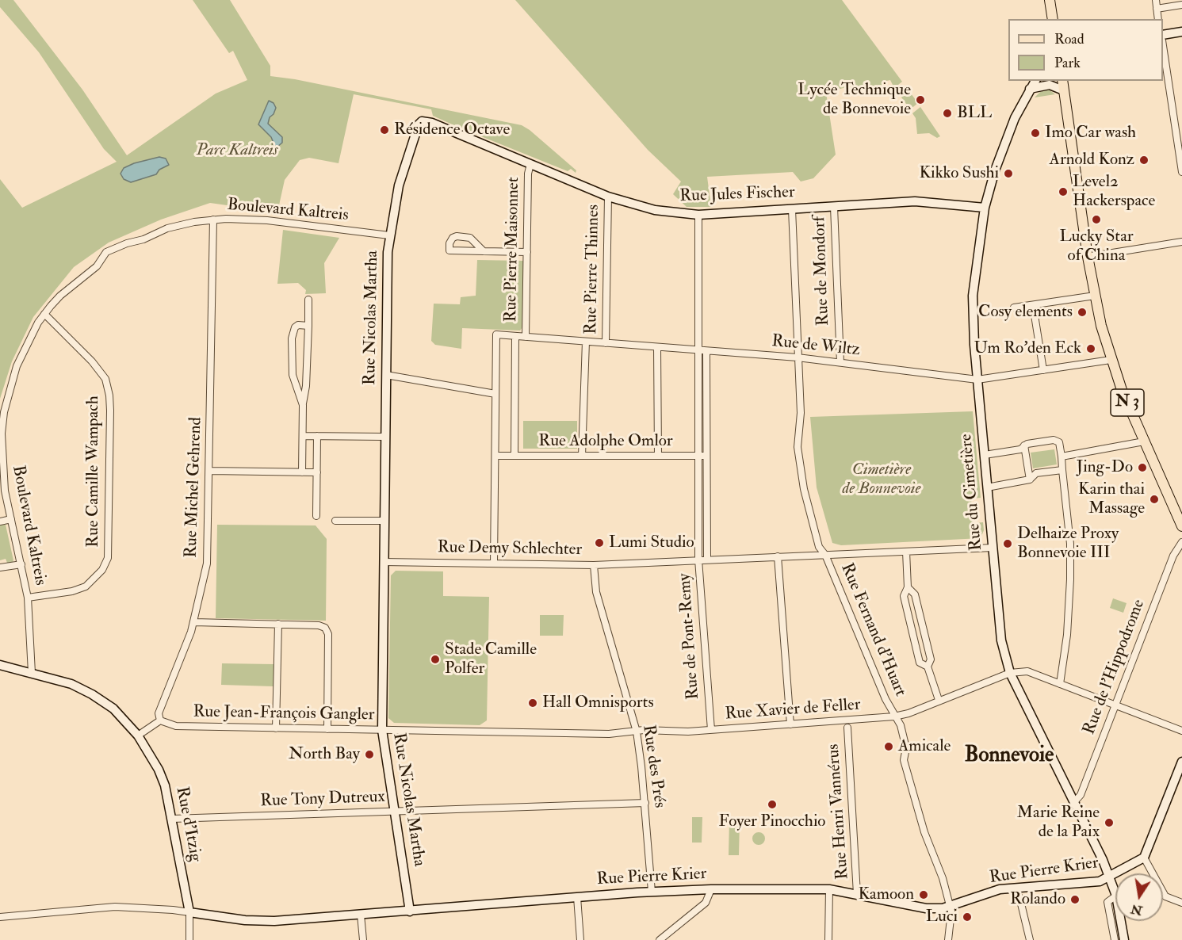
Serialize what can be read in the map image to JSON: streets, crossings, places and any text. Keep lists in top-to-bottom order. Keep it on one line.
{"streets":{"main road":["N 3"],"street":["Rue Jules Fischer","Boulevard Kaltreis","Rue Pierre Maisonnet","Rue Pierre Thinnes","Rue de Mondorf","Rue Nicolas Martha","Rue de Wiltz","Rue Adolphe Omlor","Rue Camille Wampach","Rue Michel Gehrend","Rue du Cimetière","Rue Demy Schlechter","Rue Fernand d'Huart","Rue de Pont-Remy","Rue de l'Hippodrome","Rue Xavier de Feller","Rue Jean-François Gangler","Rue des Prés","Rue Tony Dutreux","Rue Henri Vannérus","Rue d'Itzig","Rue Pierre Krier"]},"crossings":[["Rue Jules Fischer","Rue Pierre Maisonnet"],["Rue Jules Fischer","Rue Pierre Thinnes"],["Rue Jules Fischer","Rue de Mondorf"],["Rue Jules Fischer","Rue Nicolas Martha"],["Rue Jules Fischer","Rue du Cimetière"],["Rue Jules Fischer","Rue Fernand d'Huart"],["Rue Jules Fischer","Rue de Pont-Remy"],["Boulevard Kaltreis","Rue Nicolas Martha"],["Boulevard Kaltreis","Rue Camille Wampach"],["Boulevard Kaltreis","Rue Michel Gehrend"],["Boulevard Kaltreis","Rue d'Itzig"],["Rue Pierre Maisonnet","Rue de Wiltz"],["Rue Pierre Thinnes","Rue de Wiltz"],["Rue de Mondorf","Rue de Wiltz"],["Rue Nicolas Martha","Rue Demy Schlechter"],["Rue Nicolas Martha","Rue Jean-François Gangler"],["Rue Nicolas Martha","Rue Tony Dutreux"],["Rue Nicolas Martha","Rue Pierre Krier"],["Rue de Wiltz","N 3"],["Rue de Wiltz","Rue du Cimetière"],["Rue de Wiltz","Rue Fernand d'Huart"],["Rue de Wiltz","Rue de Pont-Remy"],["Rue Adolphe Omlor","Rue de Pont-Remy"],["Rue Michel Gehrend","Rue Jean-François Gangler"],["Rue du Cimetière","Rue Demy Schlechter"],["Rue du Cimetière","Rue de l'Hippodrome"],["Rue du Cimetière","Rue Xavier de Feller"],["Rue du Cimetière","Rue Pierre Krier"],["Rue Demy Schlechter","Rue Fernand d'Huart"],["Rue Demy Schlechter","Rue de Pont-Remy"],["Rue Demy Schlechter","Rue des Prés"],["Rue Fernand d'Huart","Rue Xavier de Feller"],["Rue Fernand d'Huart","Rue Pierre Krier"],["Rue de Pont-Remy","Rue Xavier de Feller"],["Rue Xavier de Feller","Rue Jean-François Gangler"],["Rue Xavier de Feller","Rue des Prés"],["Rue Jean-François Gangler","Rue des Prés"],["Rue des Prés","Rue Tony Dutreux"],["Rue des Prés","Rue Pierre Krier"],["Rue Tony Dutreux","Rue d'Itzig"],["Rue Henri Vannérus","Rue Pierre Krier"],["Rue d'Itzig","Rue Pierre Krier"]],"districts":["Bonnevoie"],"parks":["Parc Kaltreis","Cimetière de Bonnevoie"],"places":["Lycée Technique de Bonnevoie","BLL","Résidence Octave","Imo Car wash","Arnold Konz","Kikko Sushi","Level2 Hackerspace","Lucky Star of China","Cosy elements","Um Ro'den Eck","Jing-Do","Karin thai Massage","Lumi Studio","Delhaize Proxy Bonnevoie III","Stade Camille Polfer","Hall Omnisports","Amicale","North Bay","Foyer Pinocchio","Marie Reine de la Paix","Kamoon","Rolando","Luci"],"legend":["Road","Park"],"north":"bottom"}
